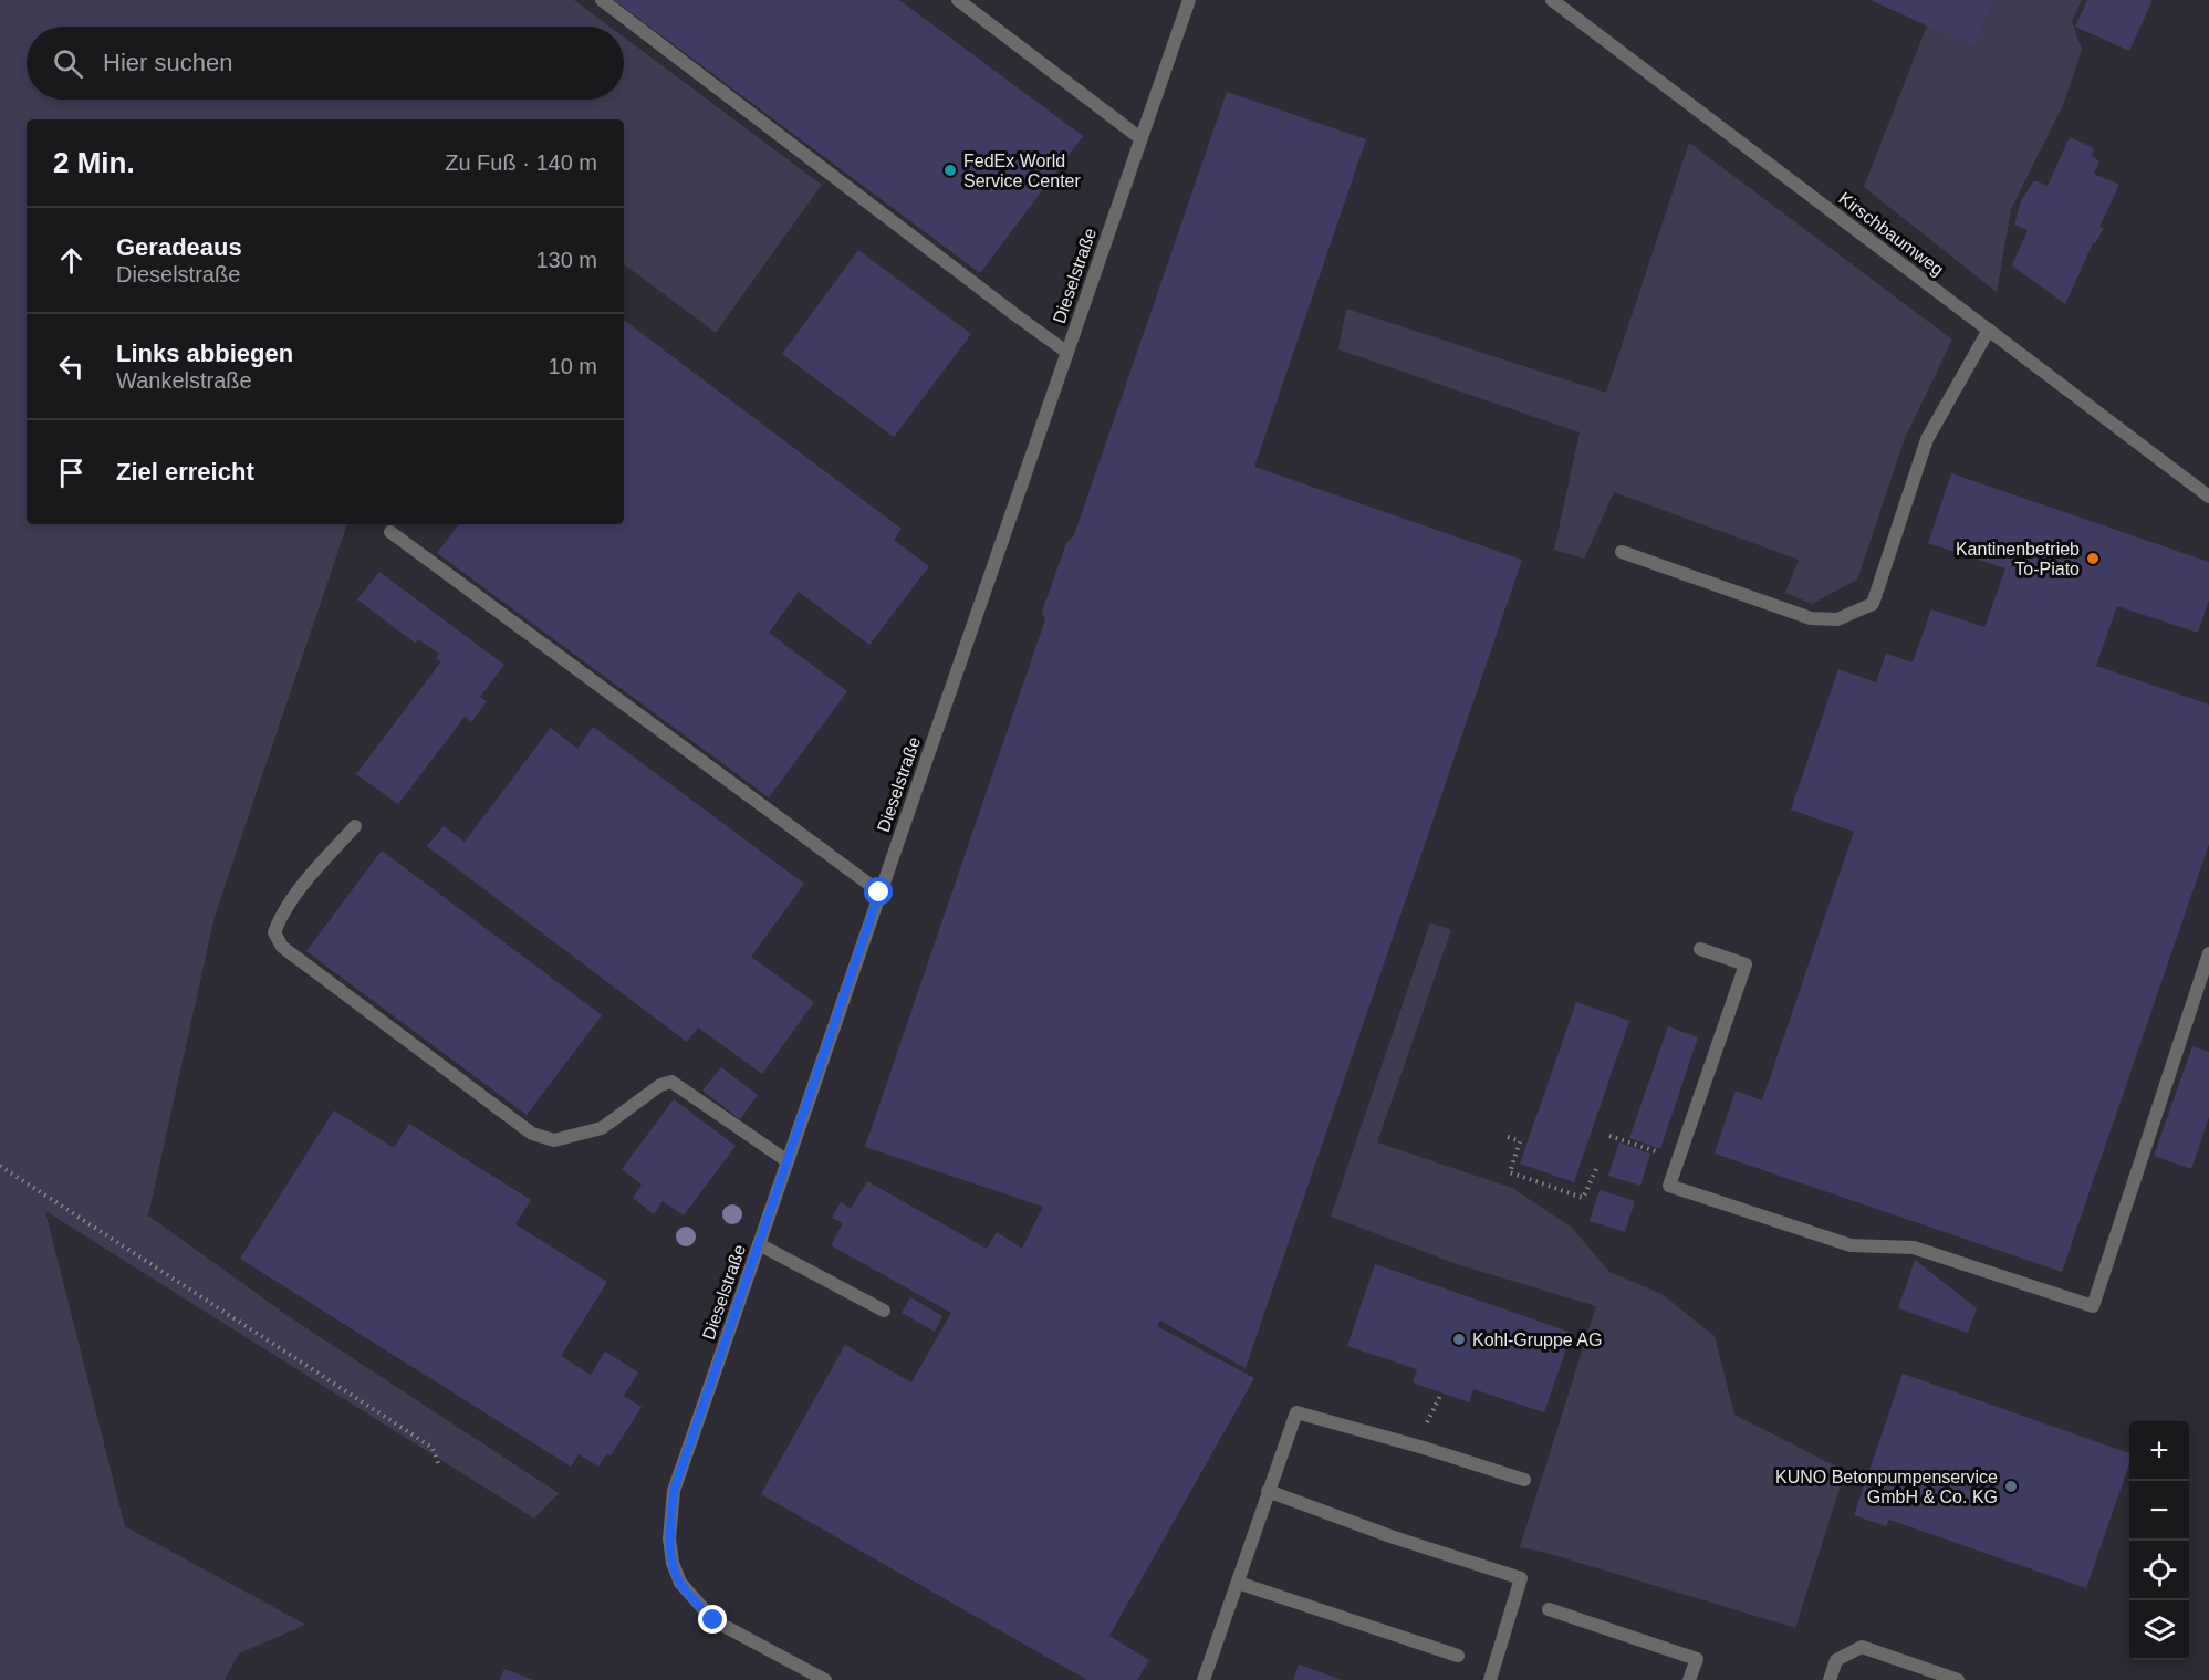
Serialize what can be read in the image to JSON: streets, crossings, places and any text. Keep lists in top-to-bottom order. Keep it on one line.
{"streets":{"street":["Kirschbaumweg","Dieselstraße"]},"places":["FedEx World Service Center","Kantinenbetrieb To-Piato","Kohl-Gruppe AG","KUNO Betonpumpenservice GmbH & Co. KG"],"page":{"search":"Hier suchen","heading":["2 Min.","Zu Fuß · 140 m"],"list":[["Geradeaus","Dieselstraße","130 m"],["Links abbiegen","Wankelstraße","10 m"],"Ziel erreicht"],"map_buttons":["+","−"]}}
